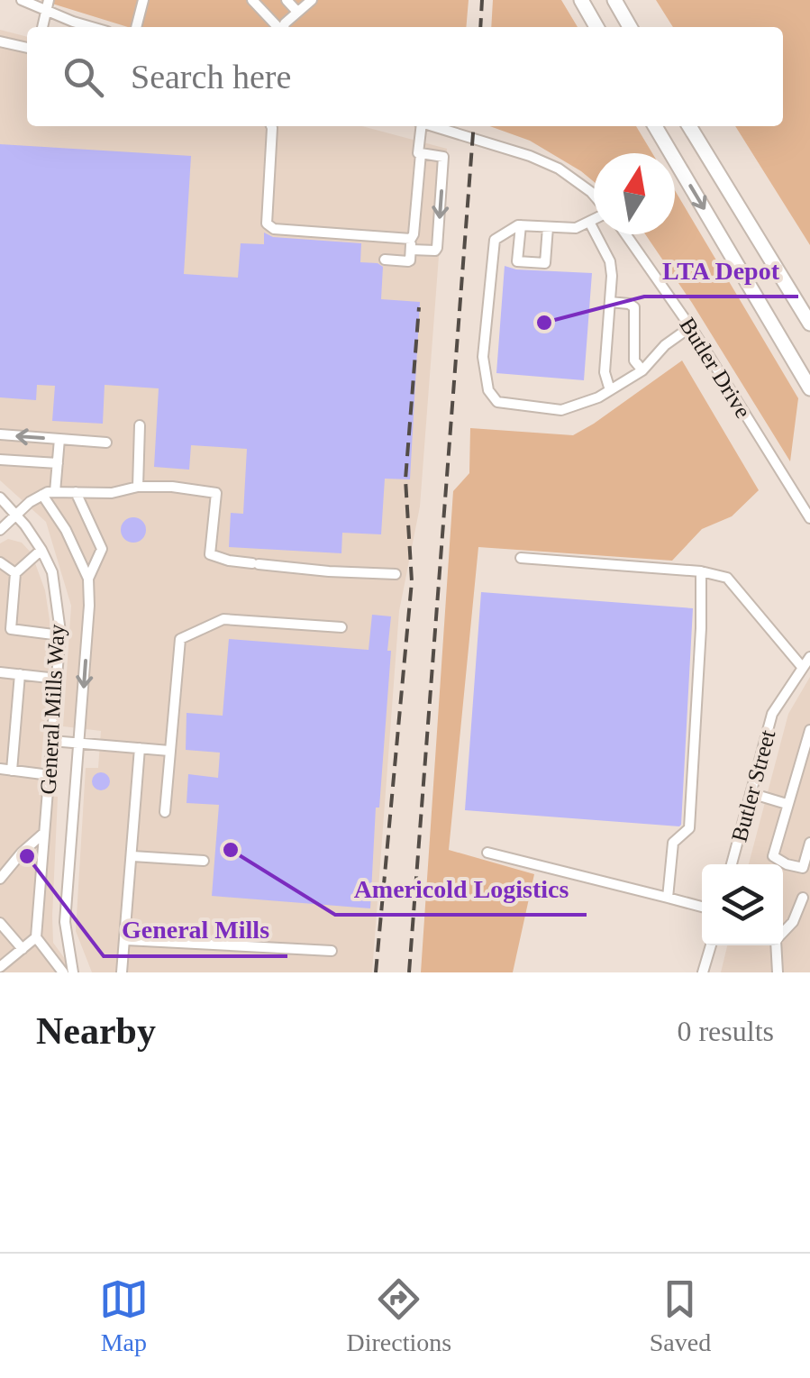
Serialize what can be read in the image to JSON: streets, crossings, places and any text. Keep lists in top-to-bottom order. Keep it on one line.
{"streets":{"street":["Butler Drive","General Mills Way","Butler Street"]},"places":["LTA Depot","Americold Logistics","General Mills"],"north":"top","page":{"search":"Search here","heading":["Nearby","0 results"],"nav":["Map","Directions","Saved"]}}
